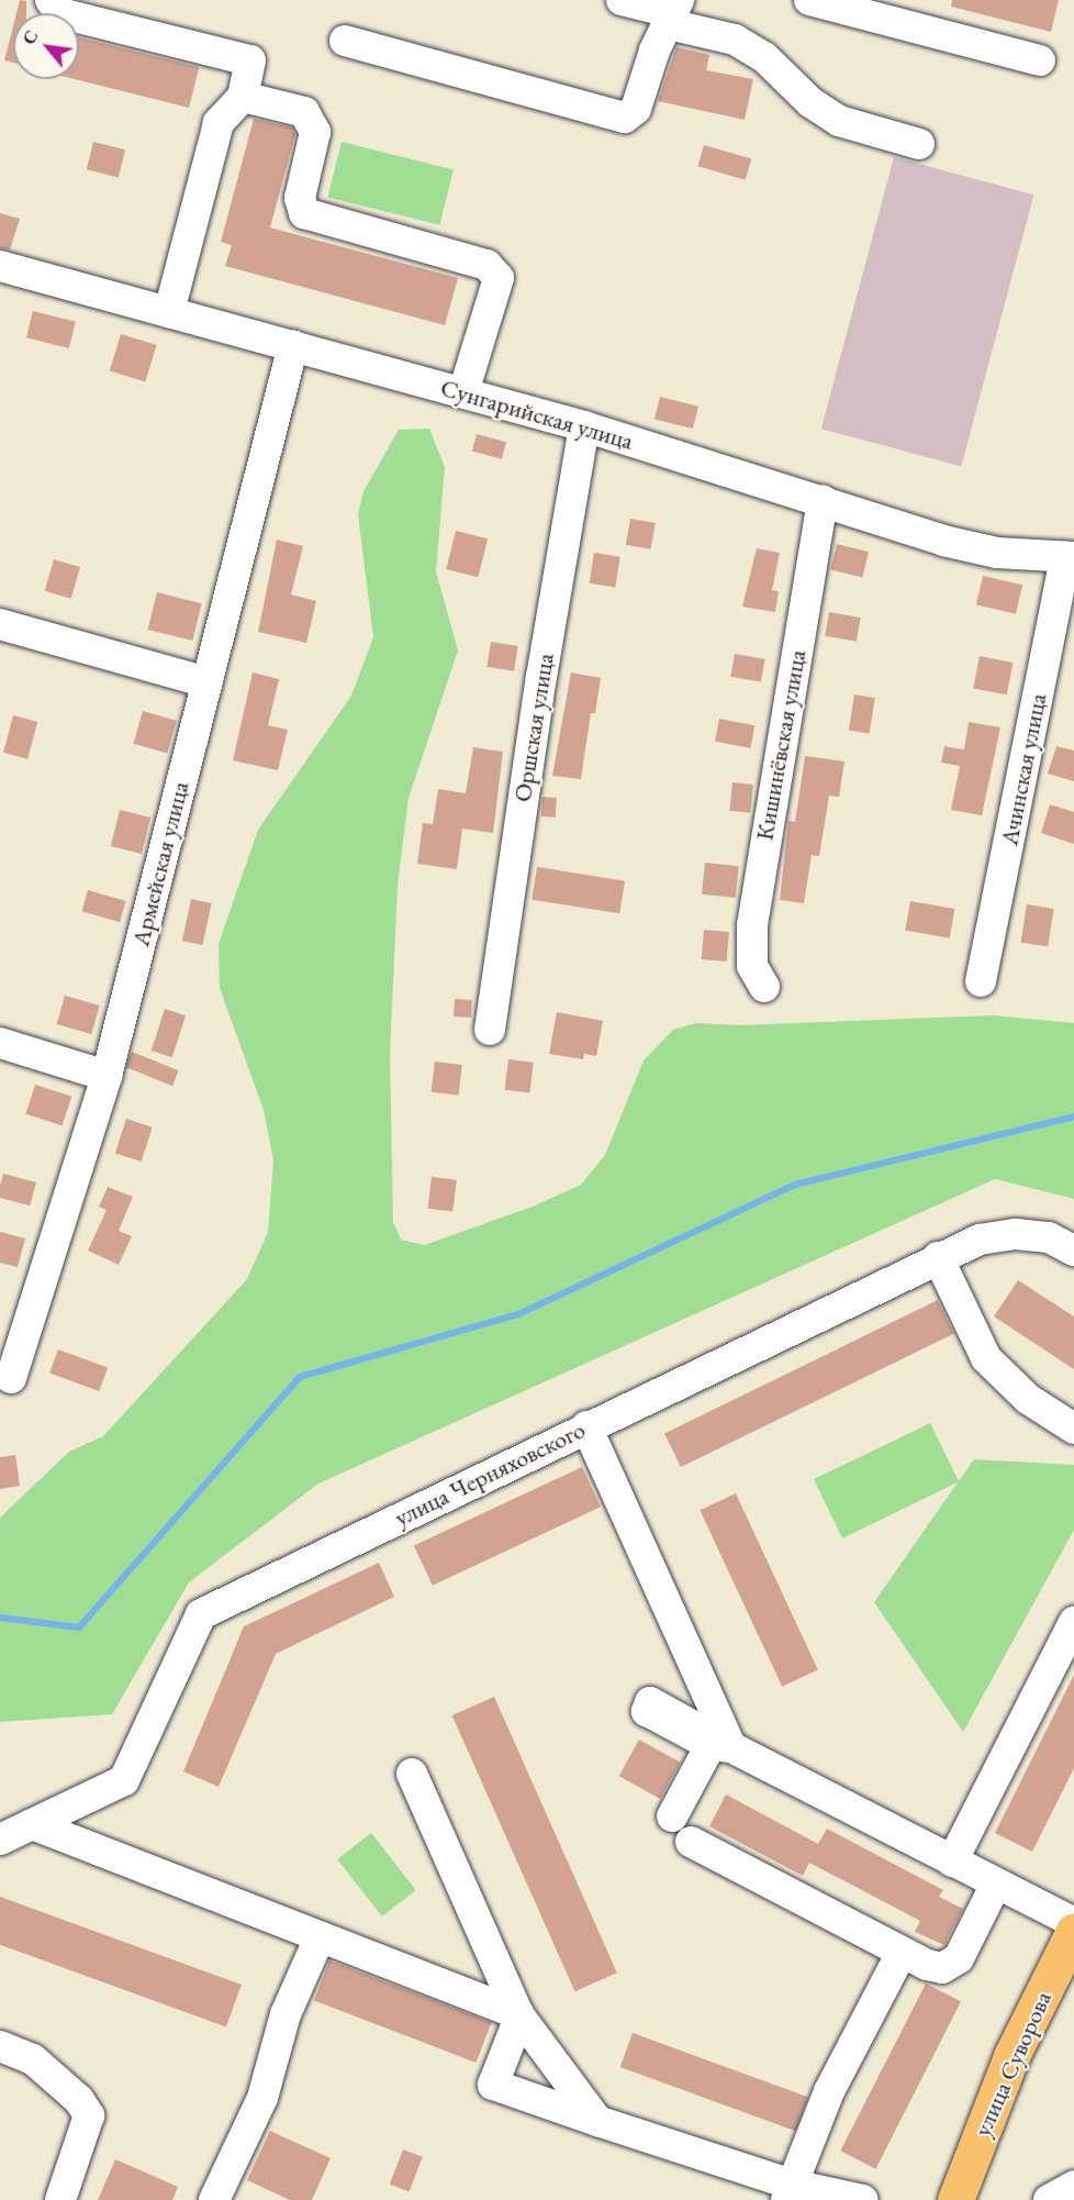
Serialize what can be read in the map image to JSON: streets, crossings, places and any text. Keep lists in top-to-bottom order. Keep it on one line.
{"streets":{"main road":["улица Суворова"],"street":["Сунгарийская улица","Оршская улица","Кишинёвская улица","Ачинская улица","Армейская улица","улица Черняховского"]},"crossings":[["Сунгарийская улица","Оршская улица"],["Сунгарийская улица","Кишинёвская улица"],["Сунгарийская улица","Ачинская улица"],["Сунгарийская улица","Армейская улица"]],"north":"top left"}
